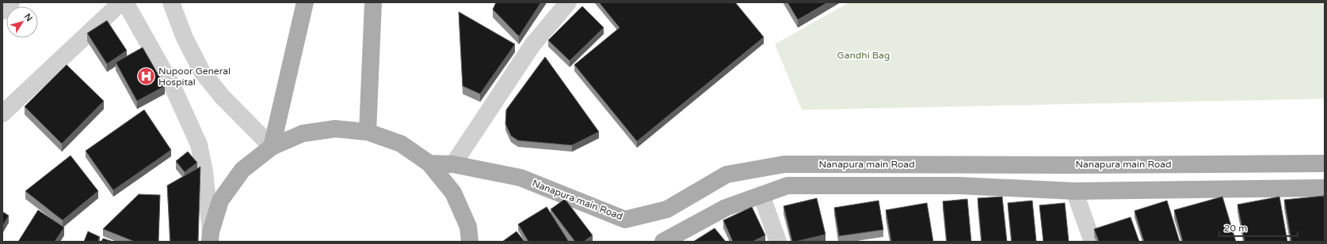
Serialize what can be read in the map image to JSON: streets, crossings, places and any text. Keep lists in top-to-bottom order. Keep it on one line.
{"streets":{"main road":["Nanapura main Road"]},"parks":["Gandhi Bag"],"places":{"hospital":["Nupoor General Hospital"]},"scale_bar":"20 m","north":"top right"}
